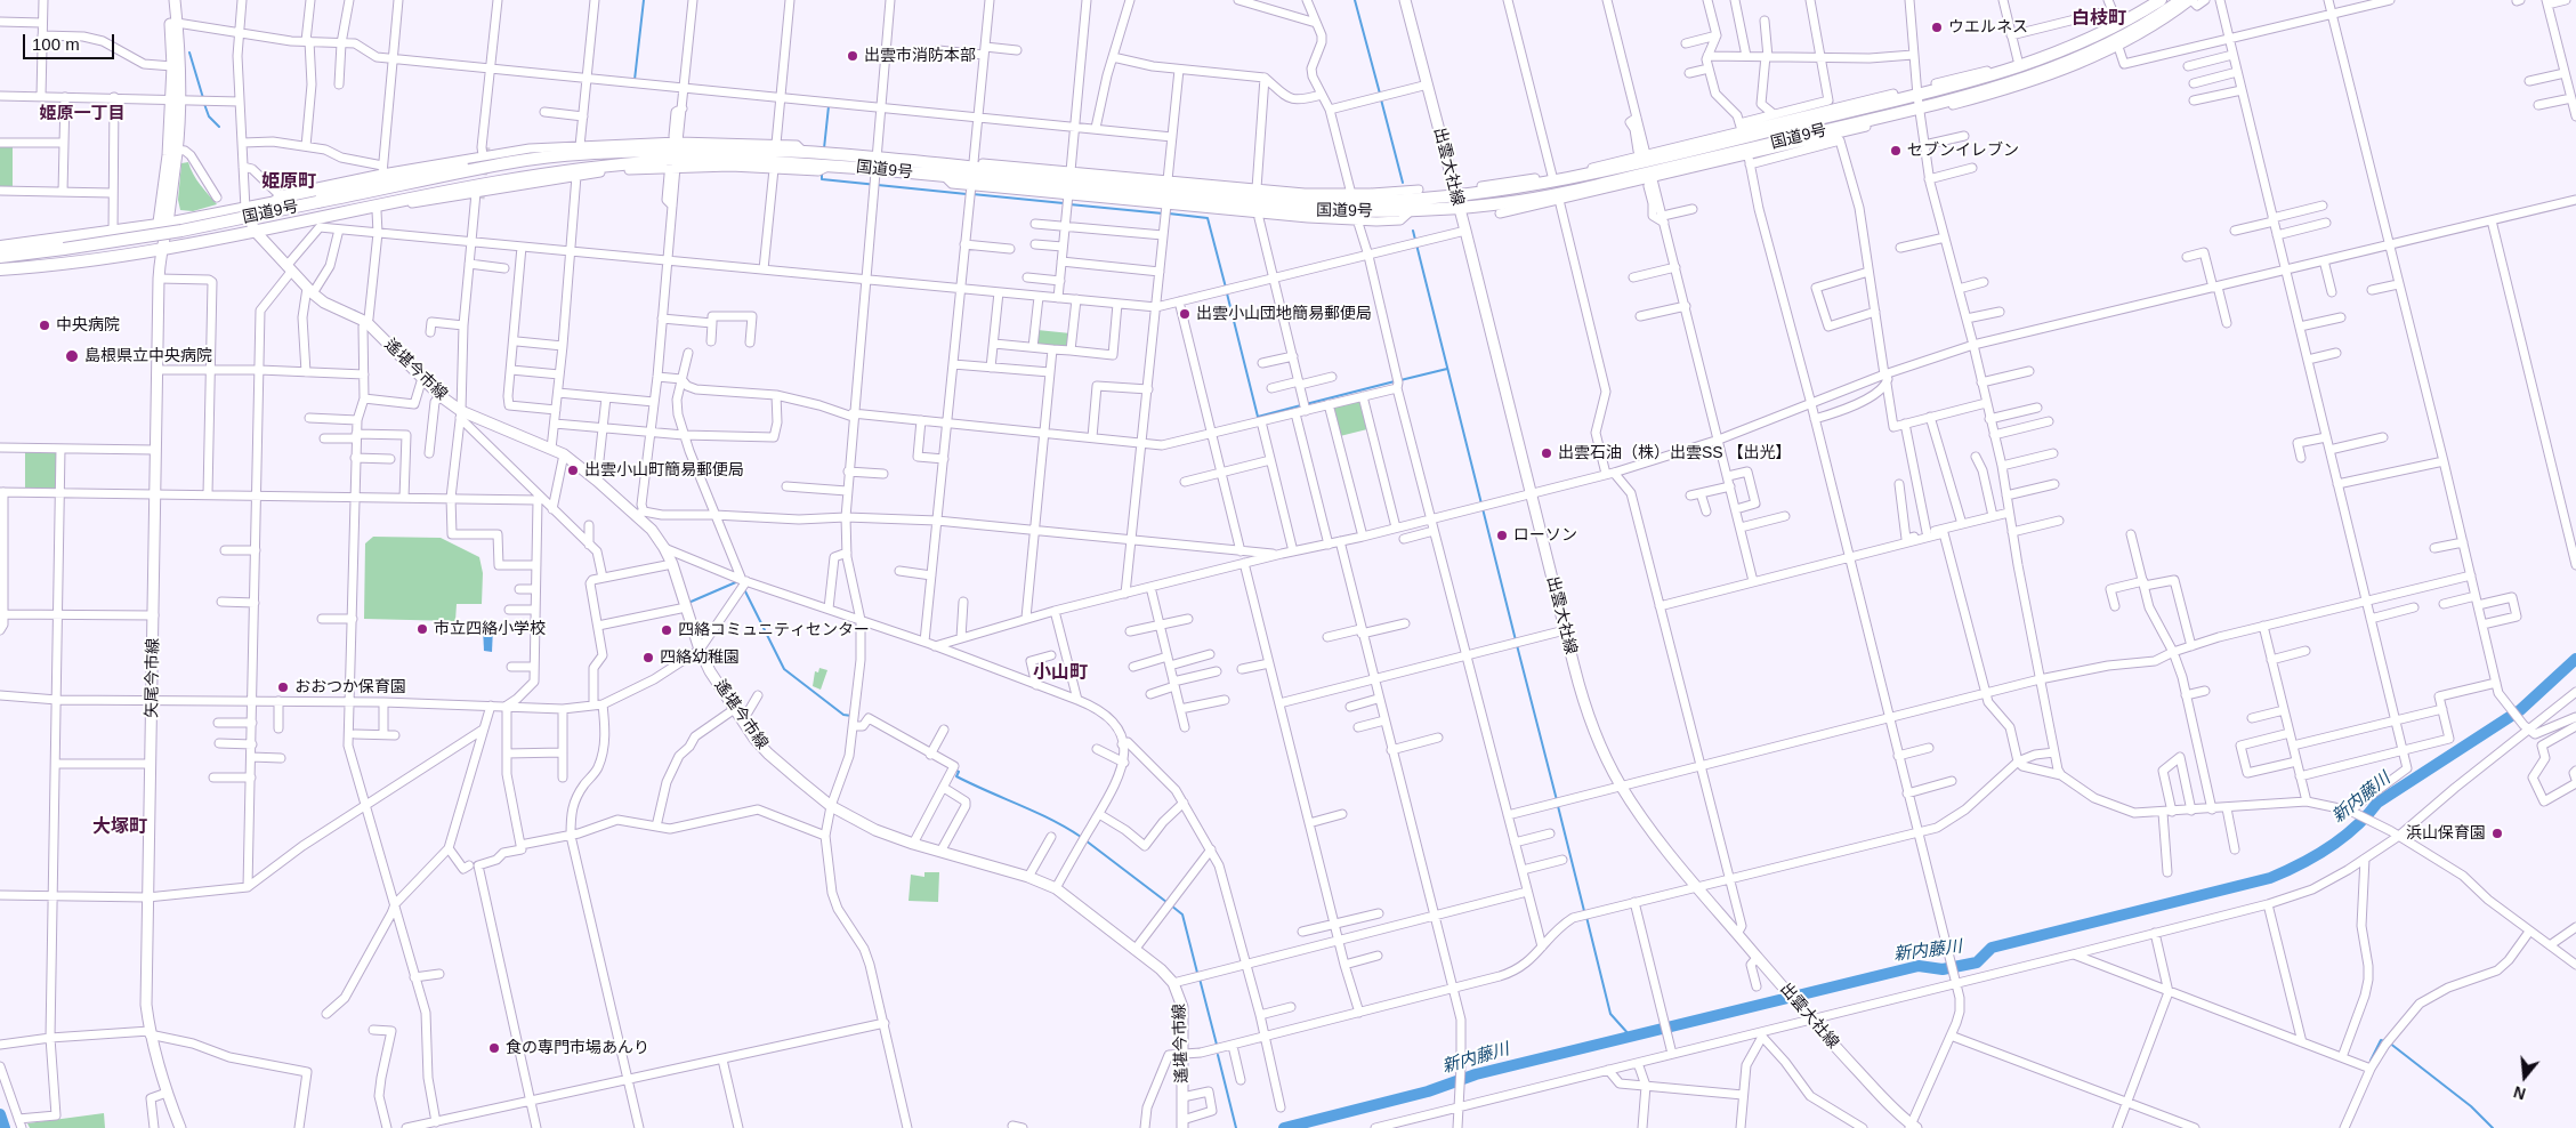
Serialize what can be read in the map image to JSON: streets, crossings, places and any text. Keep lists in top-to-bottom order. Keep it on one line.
{"streets":{"highway":["国道9号"],"main road":["出雲大社線","遙堪今市線","矢尾今市線"]},"crossings":[["国道9号","出雲大社線"]],"districts":["白枝町","姫原一丁目","姫原町","小山町","大塚町"],"water":["新内藤川"],"places":["ウエルネス","出雲市消防本部","セブンイレブン","出雲小山団地簡易郵便局","中央病院","島根県立中央病院","出雲石油（株）出雲SS 【出光】","出雲小山町簡易郵便局","ローソン","市立四絡小学校","四絡コミュニティセンター","四絡幼稚園","おおつか保育園","浜山保育園","食の専門市場あんり"],"scale_bar":"100 m","north":"bottom"}
